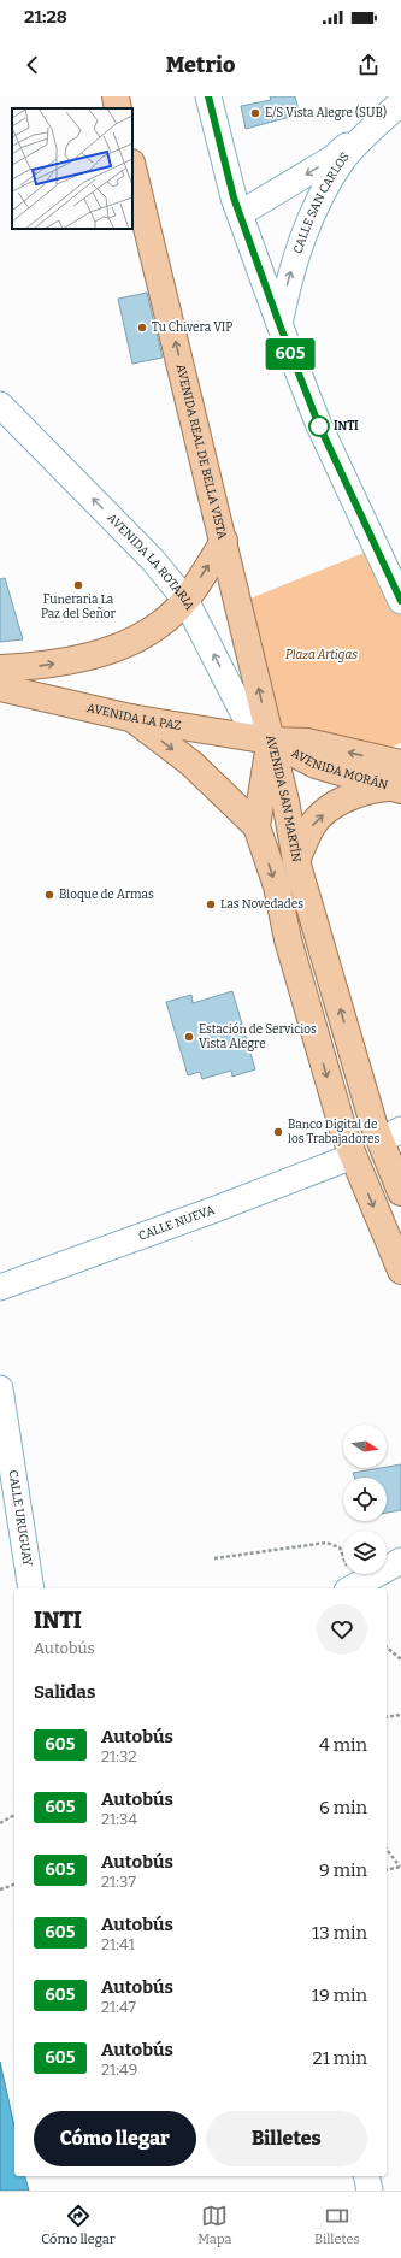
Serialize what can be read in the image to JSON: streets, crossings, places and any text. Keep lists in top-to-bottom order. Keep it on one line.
{"streets":{"main road":["AVENIDA REAL DE BELLA VISTA","AVENIDA LA PAZ","AVENIDA MORÁN","AVENIDA SAN MARTÍN"],"street":["CALLE SAN CARLOS","AVENIDA LA ROTARIA","CALLE NUEVA","CALLE URUGUAY"]},"crossings":[["AVENIDA REAL DE BELLA VISTA","AVENIDA LA ROTARIA"],["AVENIDA REAL DE BELLA VISTA","AVENIDA LA PAZ"],["AVENIDA REAL DE BELLA VISTA","AVENIDA MORÁN"],["AVENIDA REAL DE BELLA VISTA","AVENIDA SAN MARTÍN"],["AVENIDA LA ROTARIA","AVENIDA LA PAZ"],["AVENIDA LA ROTARIA","AVENIDA MORÁN"],["AVENIDA LA ROTARIA","AVENIDA SAN MARTÍN"],["AVENIDA LA PAZ","AVENIDA MORÁN"],["AVENIDA LA PAZ","AVENIDA SAN MARTÍN"],["AVENIDA MORÁN","AVENIDA SAN MARTÍN"],["AVENIDA SAN MARTÍN","CALLE NUEVA"]],"one_way":["AVENIDA REAL DE BELLA VISTA"],"parks":["Plaza Artigas"],"places":["E/S Vista Alegre (SUB)","Tu Chivera VIP","INTI","Funeraria La Paz del Señor","Bloque de Armas","Las Novedades","Estación de Servicios Vista Alegre","Banco Digital de los Trabajadores"],"lines":["bus line 605"],"north":"right","page":{"status":"21:28","header":"Metrio","on_map":"605","heading":[["INTI","Autobús"],"Salidas"],"list":[{"mark":"605","name":"Autobús","note":"21:32","value":"4 min"},{"mark":"605","name":"Autobús","note":"21:34","value":"6 min"},{"mark":"605","name":"Autobús","note":"21:37","value":"9 min"},{"mark":"605","name":"Autobús","note":"21:41","value":"13 min"},{"mark":"605","name":"Autobús","note":"21:47","value":"19 min"},{"mark":"605","name":"Autobús","note":"21:49","value":"21 min"}],"buttons":["Cómo llegar","Billetes"],"tabs":["Cómo llegar","Mapa","Billetes"]}}
